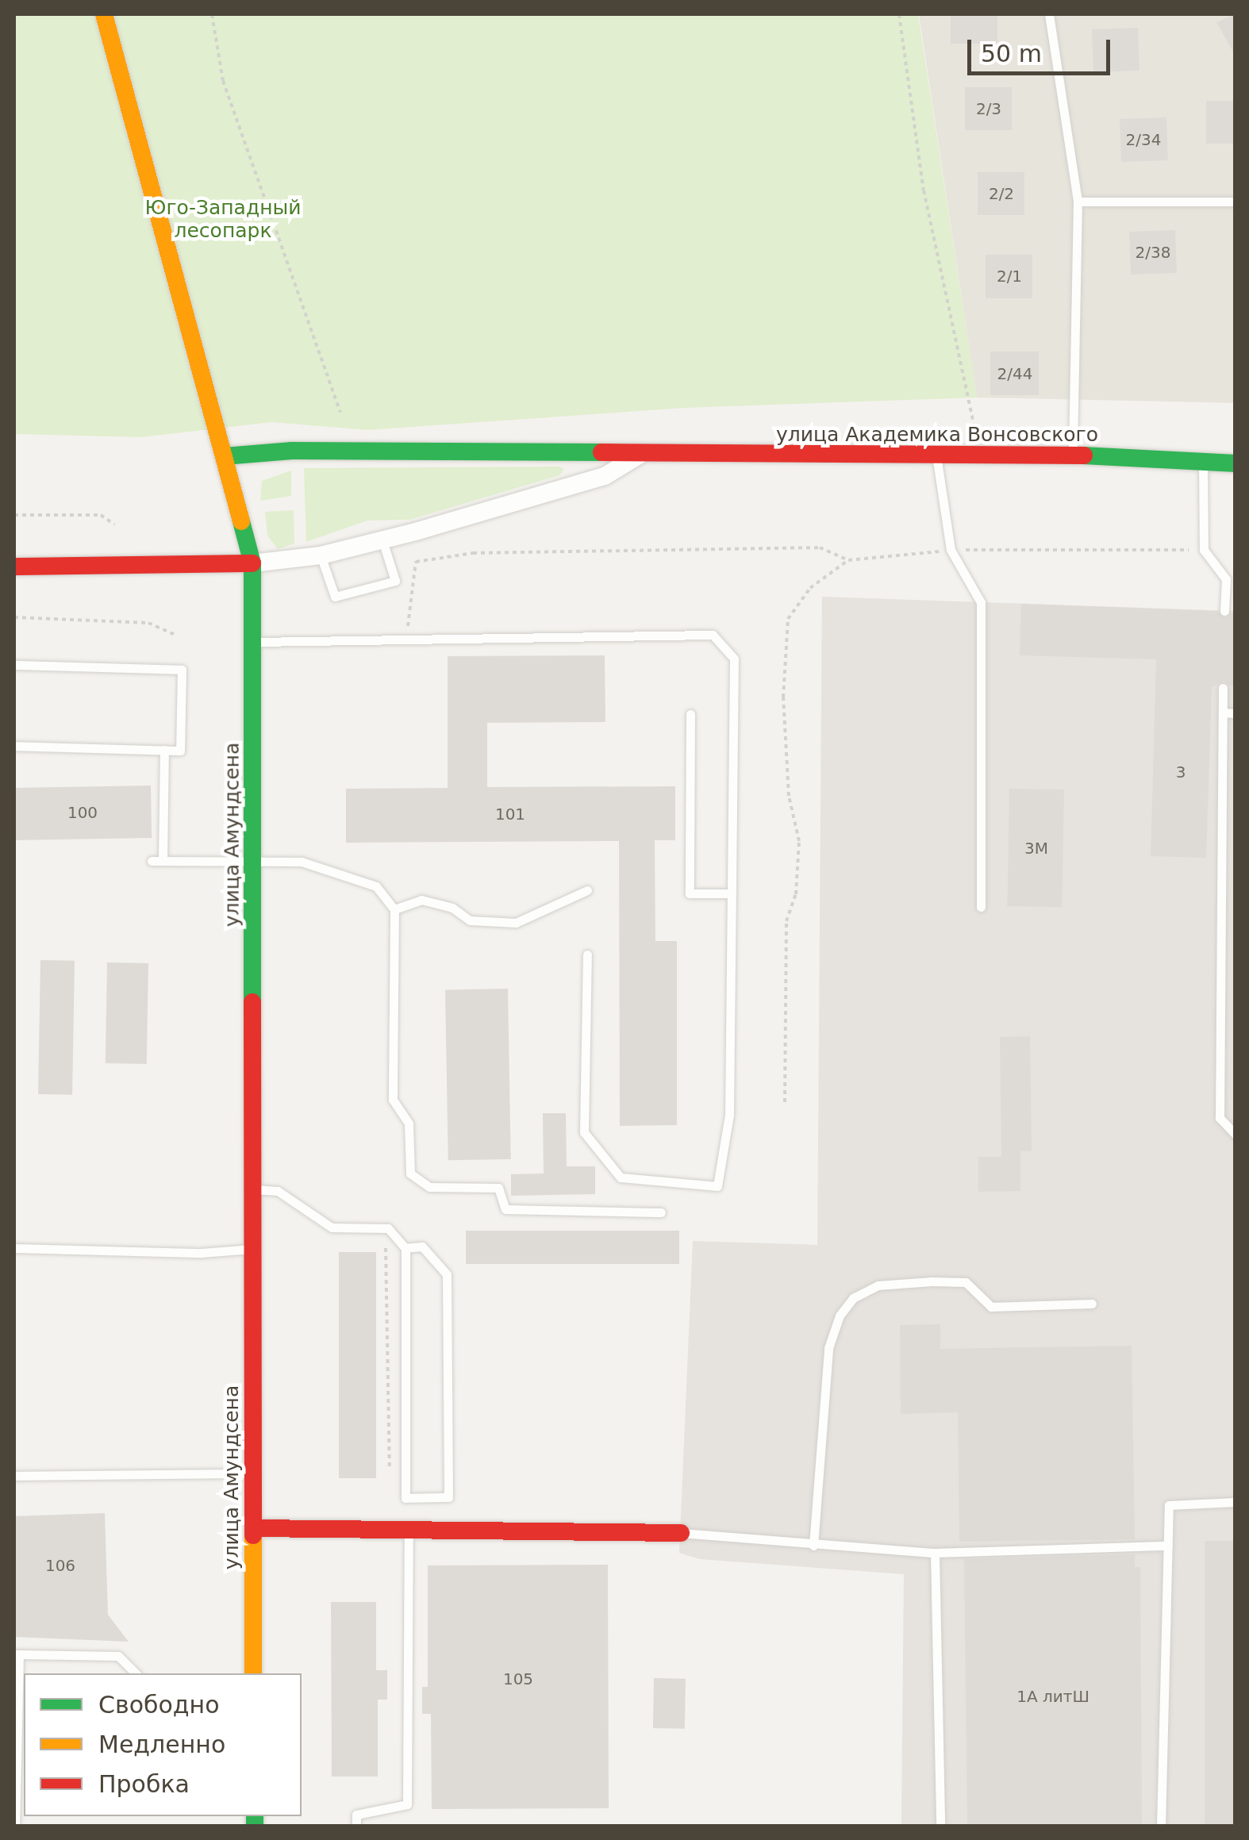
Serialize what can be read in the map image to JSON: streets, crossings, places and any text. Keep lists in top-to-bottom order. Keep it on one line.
{"streets":{"main road":["улица Академика Вонсовского","улица Амундсена"]},"crossings":[["улица Академика Вонсовского","улица Амундсена"]],"parks":["Юго-Западный лесопарк"],"house_numbers":["2/3","2/34","2/2","2/38","2/1","2/44","3","100","101","3М","106","105","1А литШ"],"legend":["Свободно","Медленно","Пробка"],"scale_bar":"50 m"}
